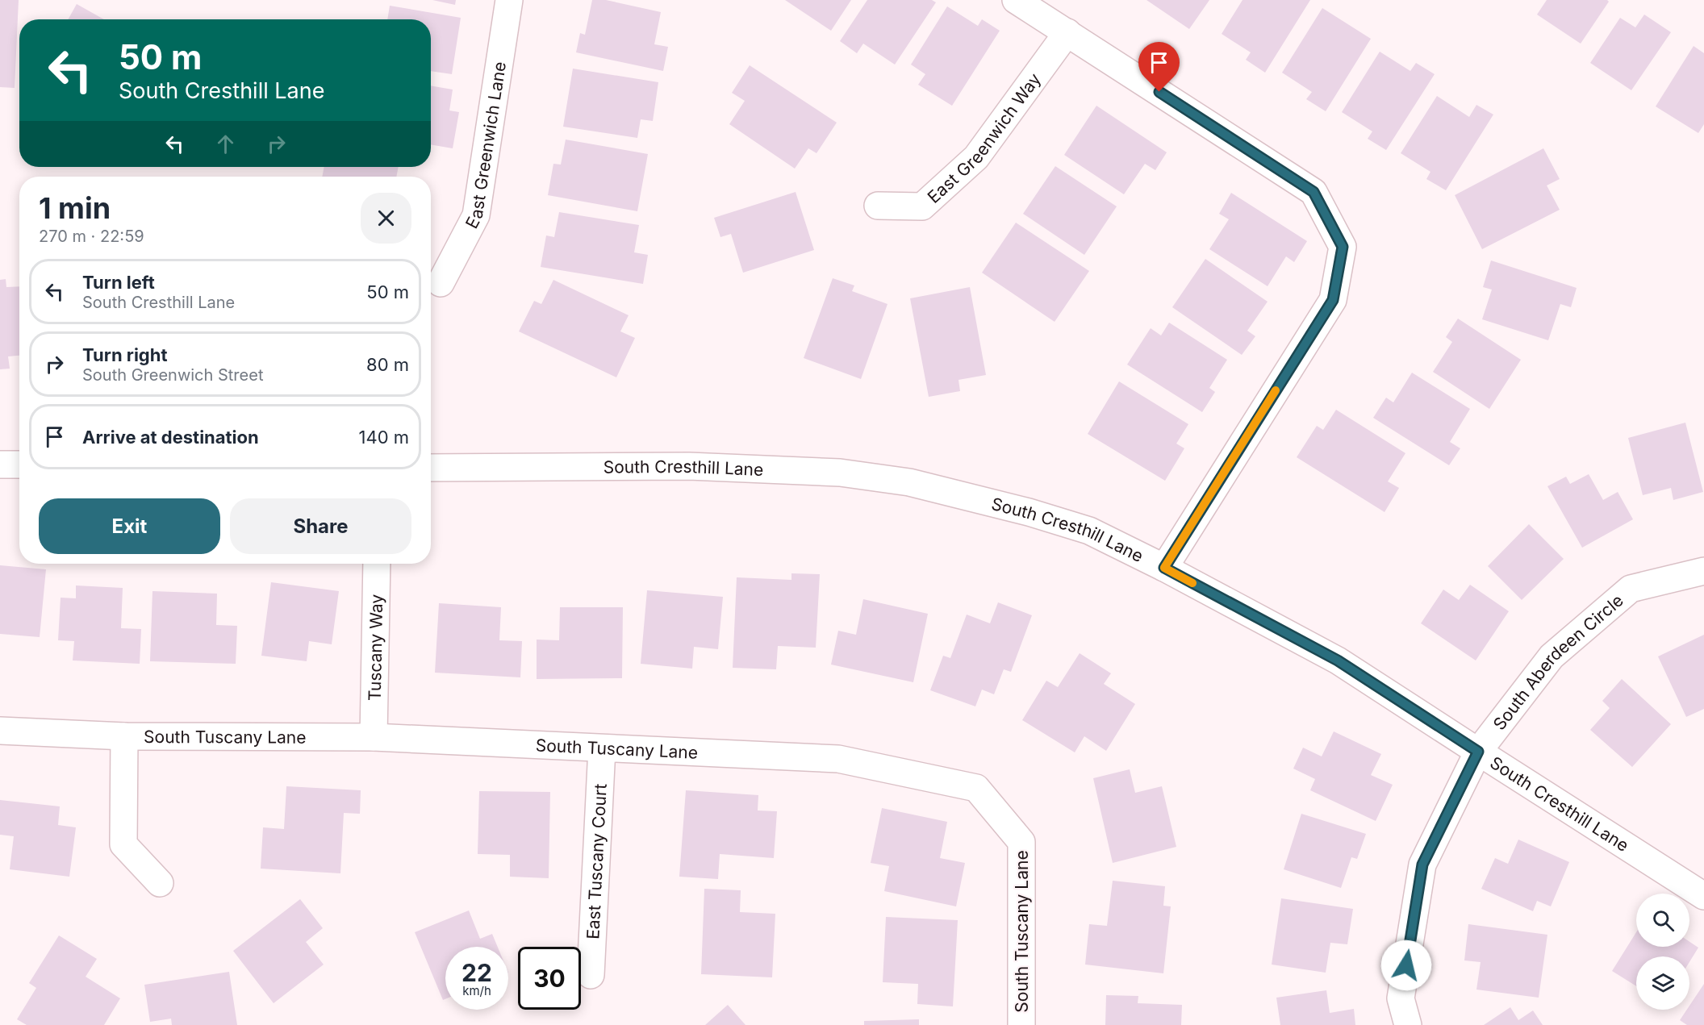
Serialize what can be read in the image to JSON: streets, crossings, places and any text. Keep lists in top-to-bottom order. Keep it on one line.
{"streets":{"street":["East Greenwich Way","East Greenwich Lane","South Cresthill Lane","Tuscany Way","South Aberdeen Circle","South Tuscany Lane","East Tuscany Court"]},"crossings":[["South Cresthill Lane","South Aberdeen Circle"],["Tuscany Way","South Tuscany Lane"],["South Tuscany Lane","East Tuscany Court"]],"page":{"turn":["50 m","South Cresthill Lane"],"heading":["1 min","270 m · 22:59"],"list":[{"name":"Turn left","note":"South Cresthill Lane","value":"50 m"},{"name":"Turn right","note":"South Greenwich Street","value":"80 m"},{"name":"Arrive at destination","value":"140 m"}],"buttons":["Exit","Share"],"speed":"22 km/h","limit":"30"}}
